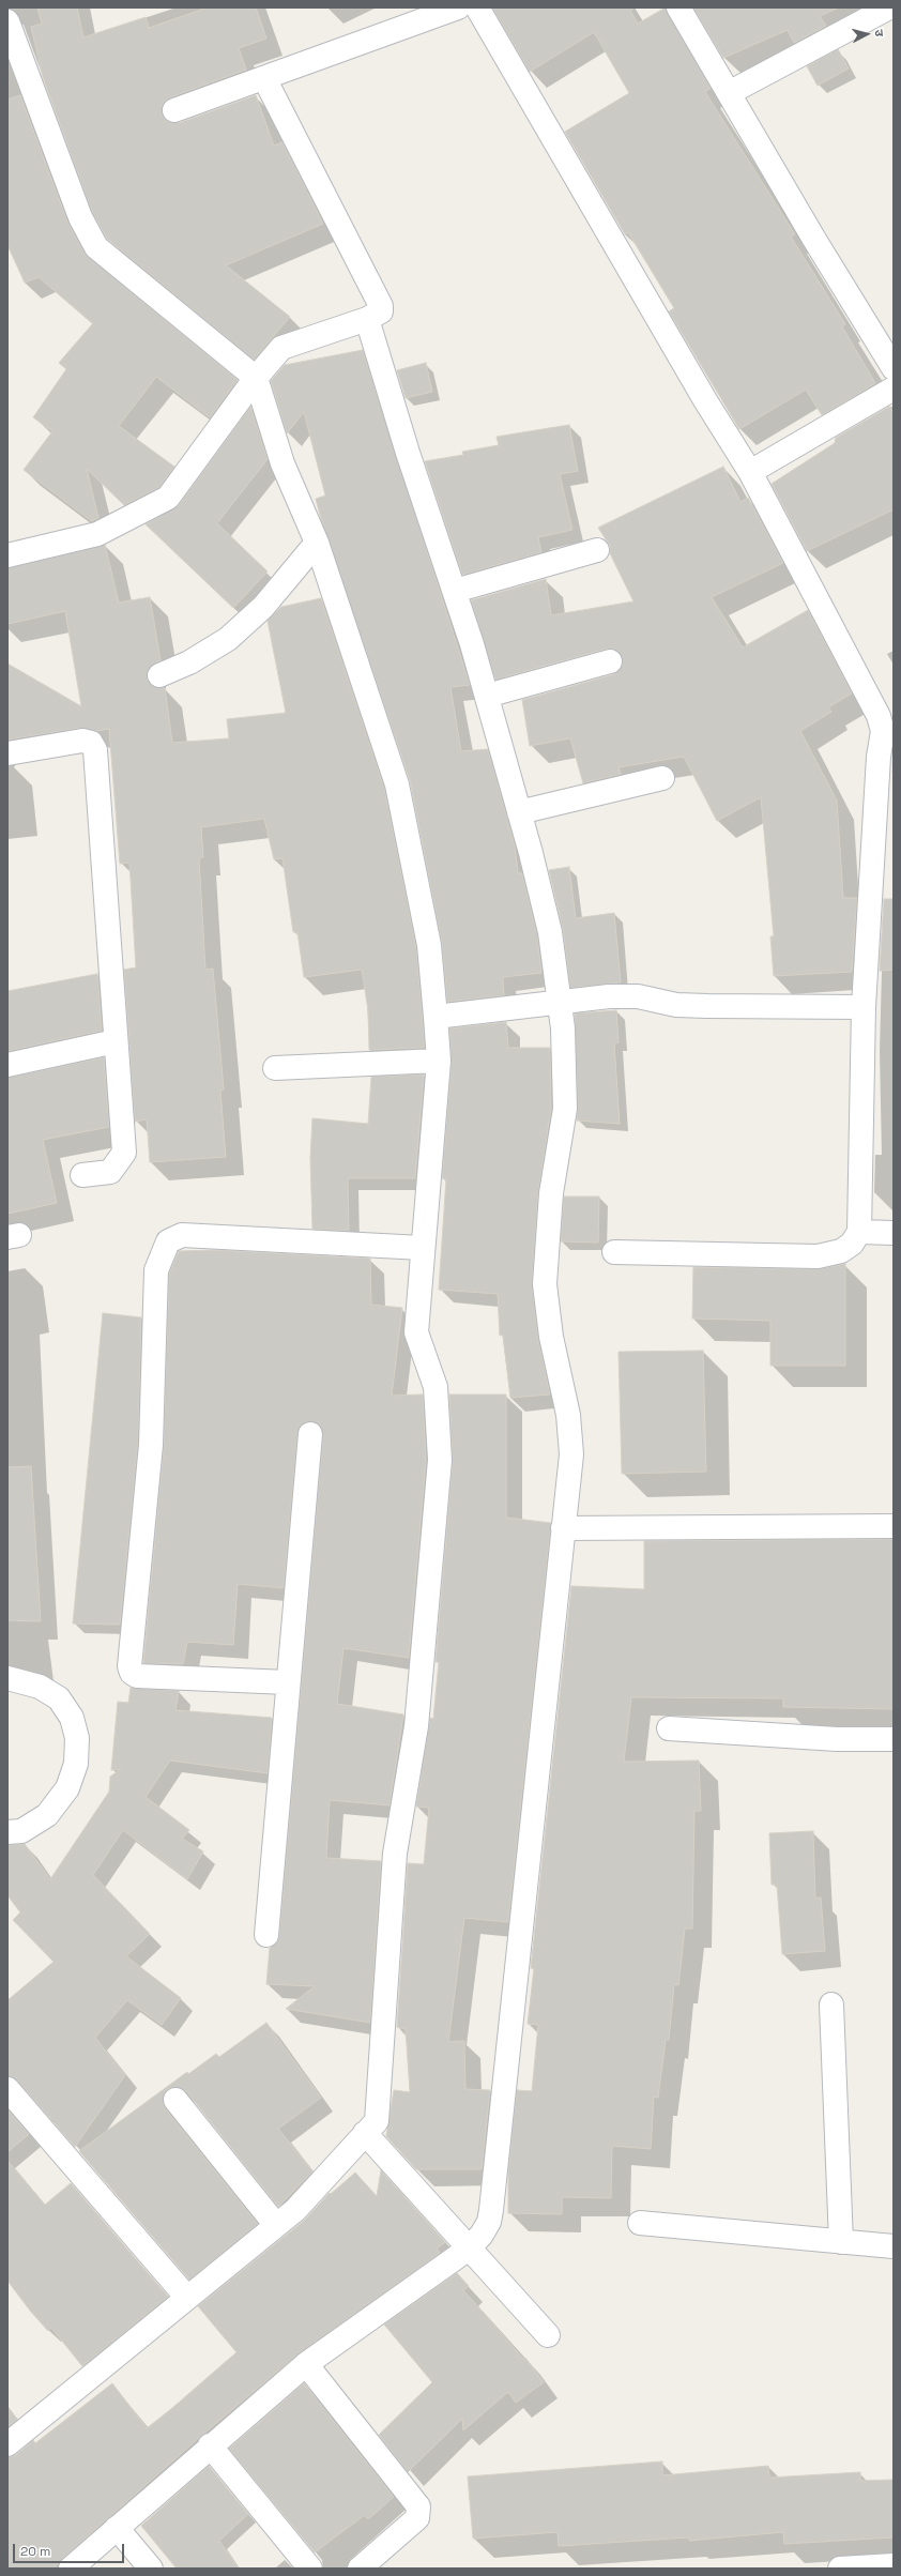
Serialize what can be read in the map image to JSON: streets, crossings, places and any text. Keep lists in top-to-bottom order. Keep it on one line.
{"scale_bar":"20 m","north":"right"}
